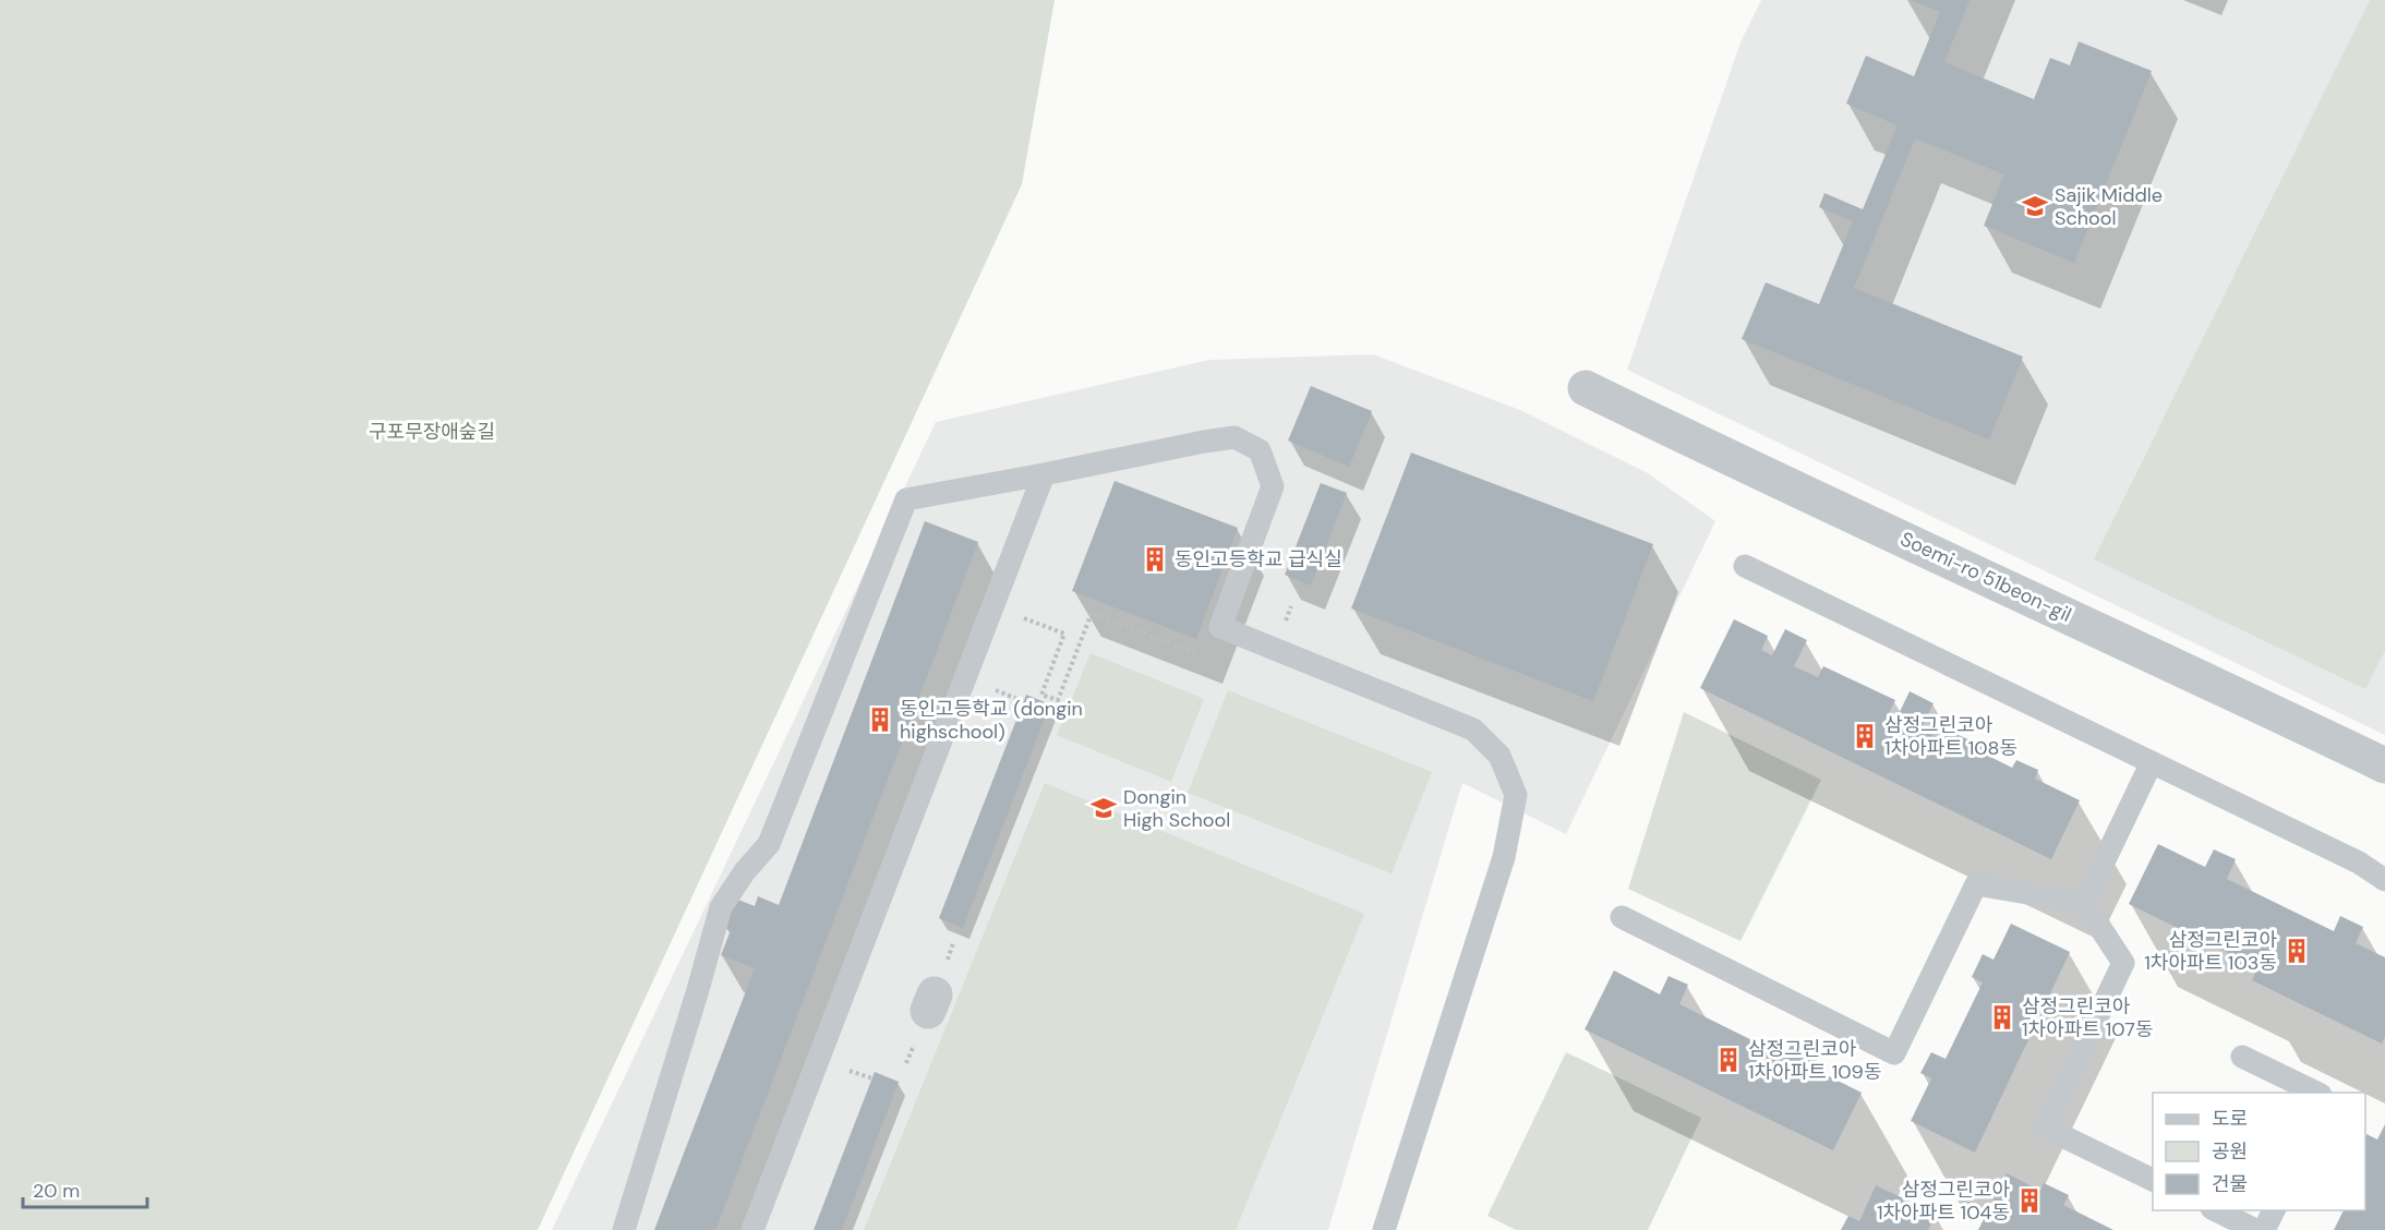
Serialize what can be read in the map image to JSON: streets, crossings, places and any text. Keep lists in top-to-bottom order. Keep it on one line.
{"streets":{"street":["Soemi-ro 51beon-gil"]},"parks":["구포무장애숲길"],"places":{"school or university":["Sajik Middle School","Dongin High School"],"building":["동인고등학교 급식실","동인고등학교 (dongin highschool)","삼정그린코아 1차아파트 108동","삼정그린코아 1차아파트 103동","삼정그린코아 1차아파트 107동","삼정그린코아 1차아파트 109동","삼정그린코아 1차아파트 104동"]},"legend":["도로","공원","건물"],"scale_bar":"20 m"}
